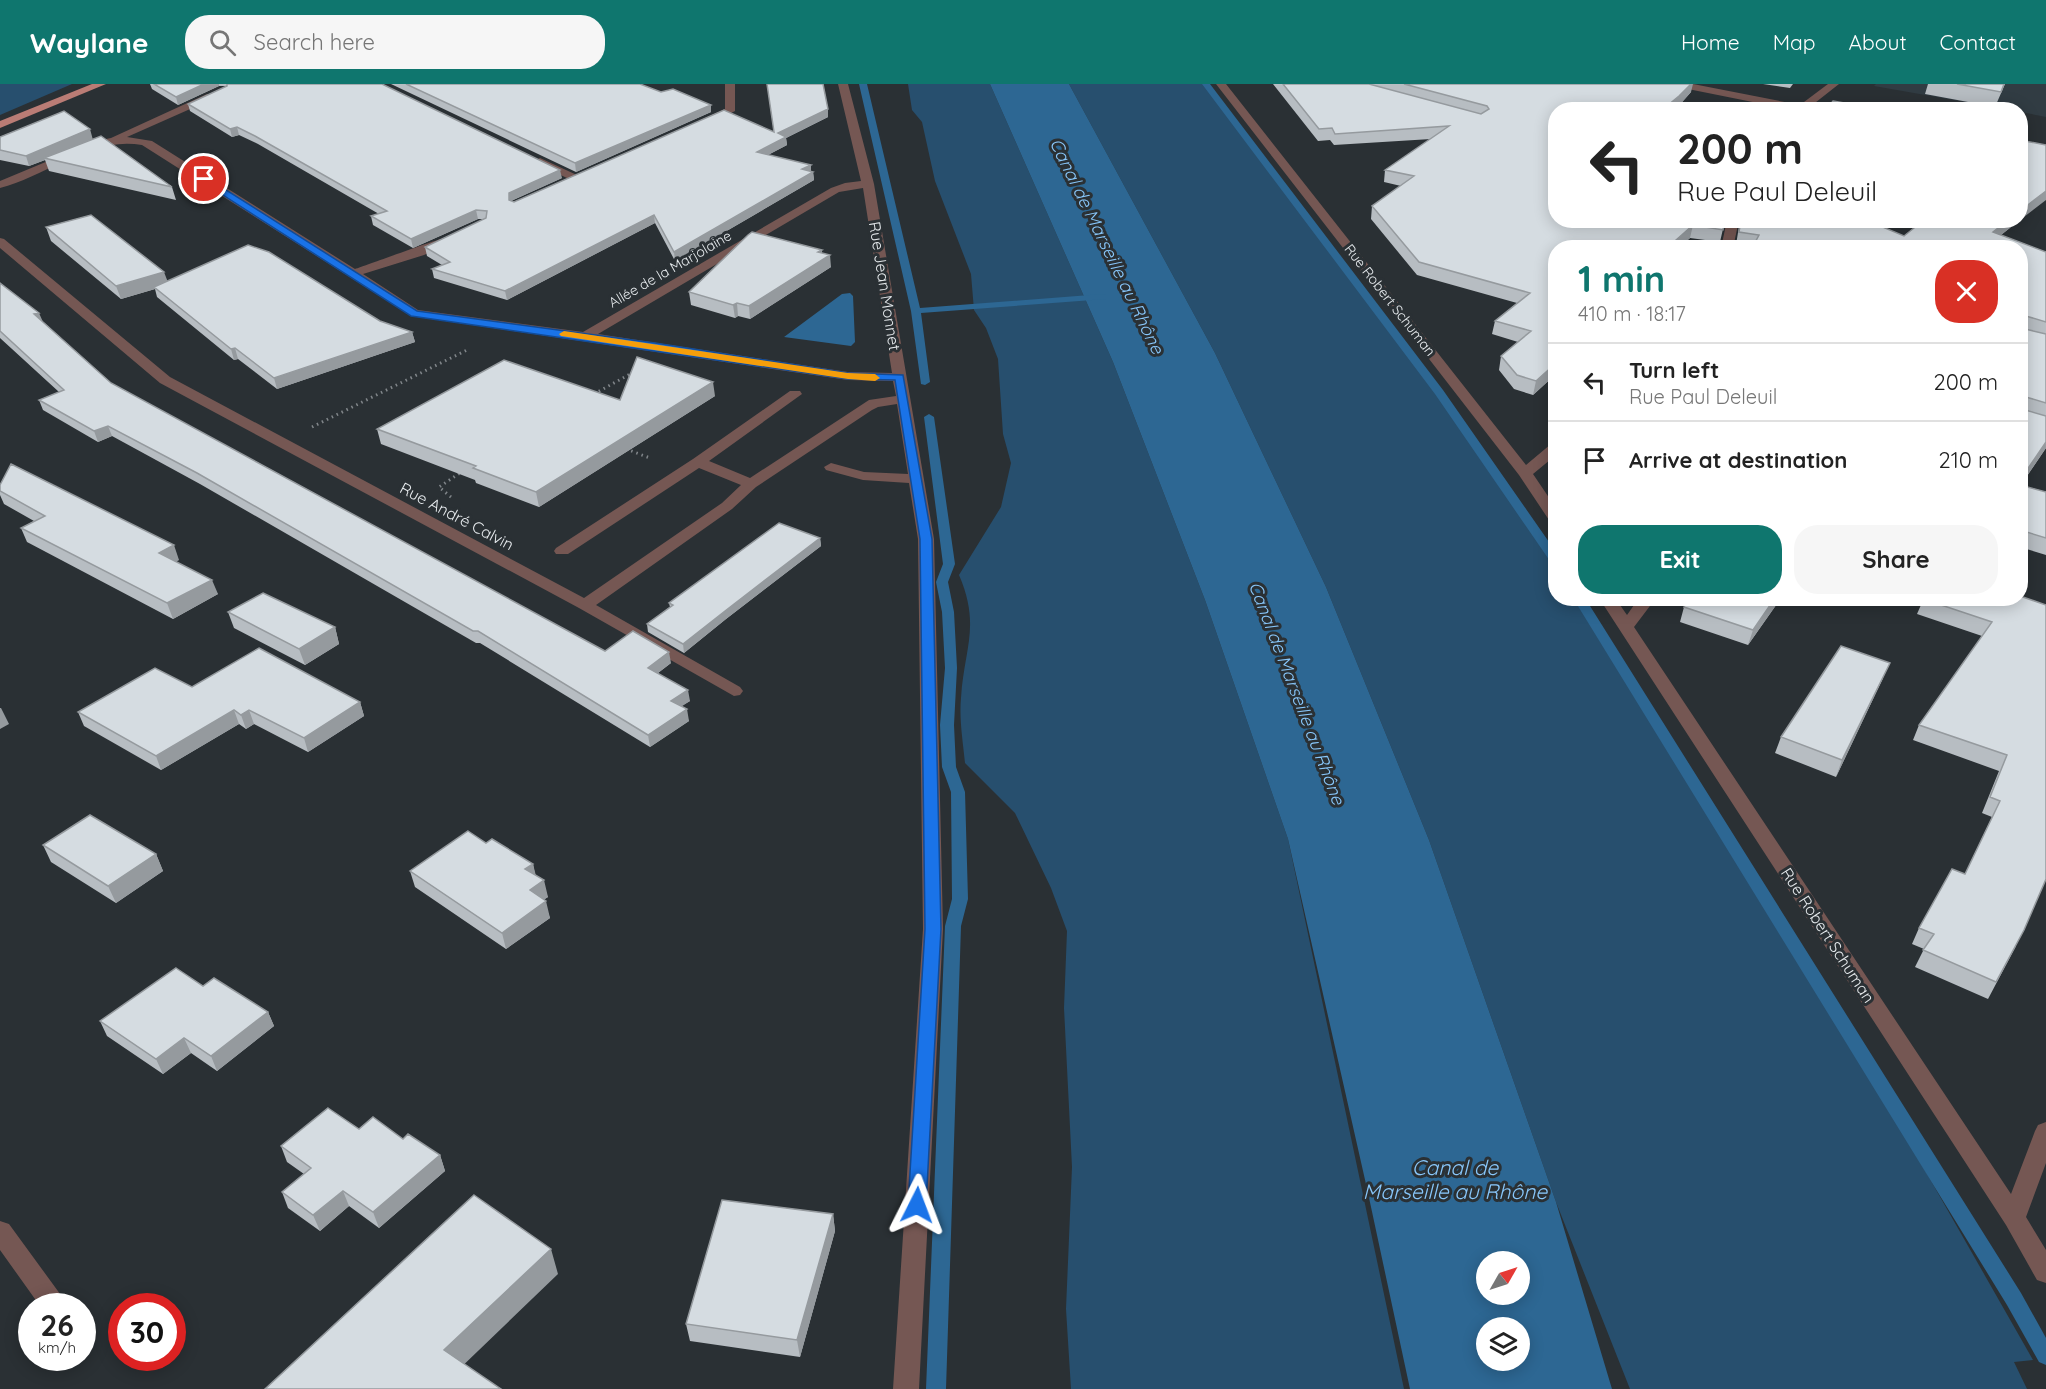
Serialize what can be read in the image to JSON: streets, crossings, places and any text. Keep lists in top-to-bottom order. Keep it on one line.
{"streets":{"street":["Allée de la Marjolaine","Rue Jean Monnet","Rue Robert Schuman","Rue André Calvin"]},"crossings":[["Allée de la Marjolaine","Rue Jean Monnet"]],"water":["Canal de Marseille au Rhône"],"north":"top right","page":{"header":"Waylane","search":"Search here","nav":["Home","Map","About","Contact"],"turn":["200 m","Rue Paul Deleuil"],"heading":["1 min","410 m · 18:17"],"list":[{"name":"Turn left","note":"Rue Paul Deleuil","value":"200 m"},{"name":"Arrive at destination","value":"210 m"}],"buttons":["Exit","Share"],"speed":"26 km/h","limit":"30"}}
